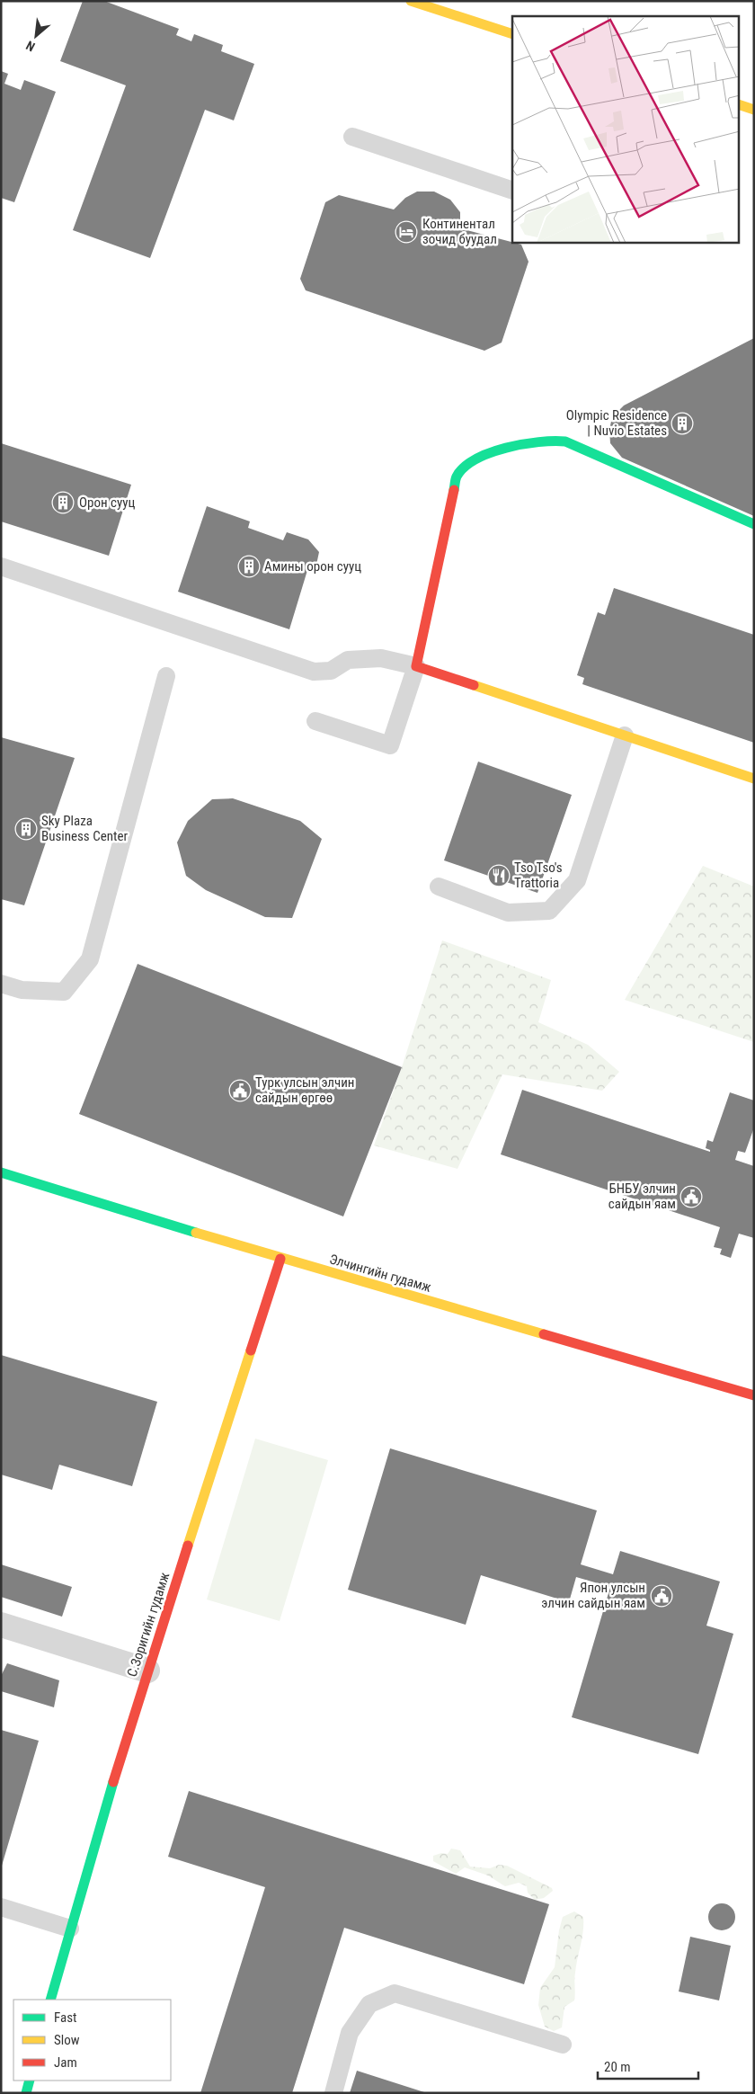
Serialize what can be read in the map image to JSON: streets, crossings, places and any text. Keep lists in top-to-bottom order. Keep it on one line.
{"streets":{"street":["Элчингийн гудамж","С.Зоригийн гудамж"]},"crossings":[["Элчингийн гудамж","С.Зоригийн гудамж"]],"places":{"hotel":["Континентал зочид буудал"],"building":["Olympic Residence | Nuvio Estates","Орон сууц","Амины орон сууц","Sky Plaza Business Center"],"restaurant":["Tso Tso's Trattoria"],"public building":["Турк улсын элчин сайдын өргөө","БНБУ элчин сайдын яам","Япон улсын элчин сайдын яам"]},"legend":["Fast","Slow","Jam"],"scale_bar":"20 m","north":"bottom left"}
